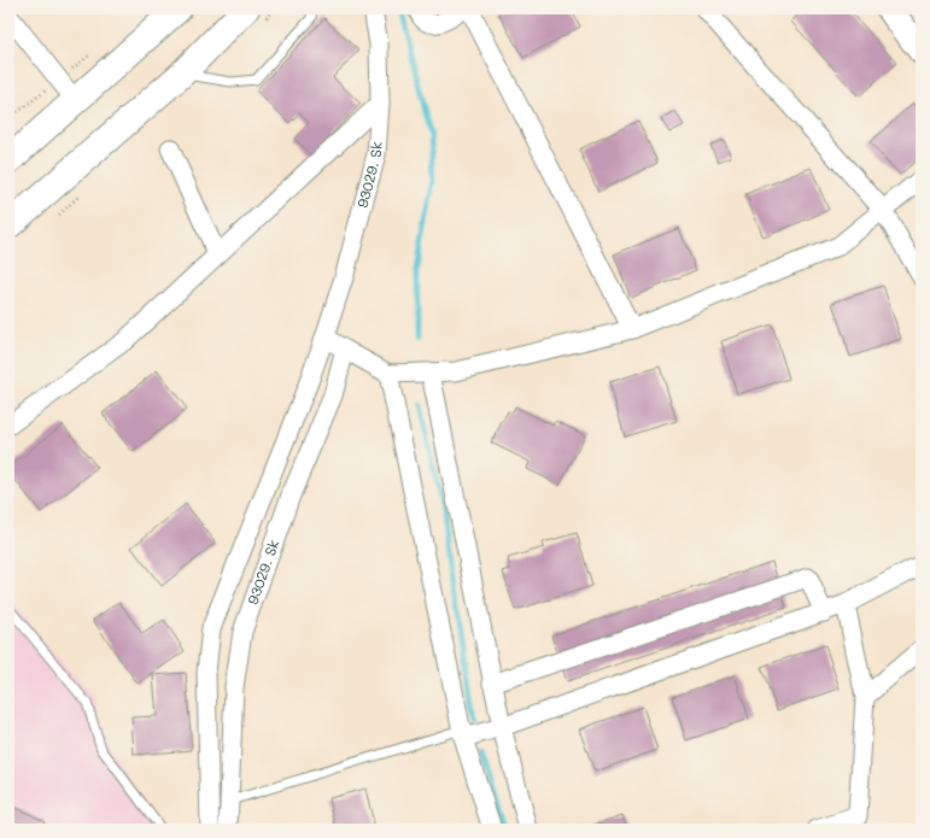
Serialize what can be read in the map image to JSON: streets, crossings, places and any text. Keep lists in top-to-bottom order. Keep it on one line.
{"streets":{"street":["93029. Sk"]}}
